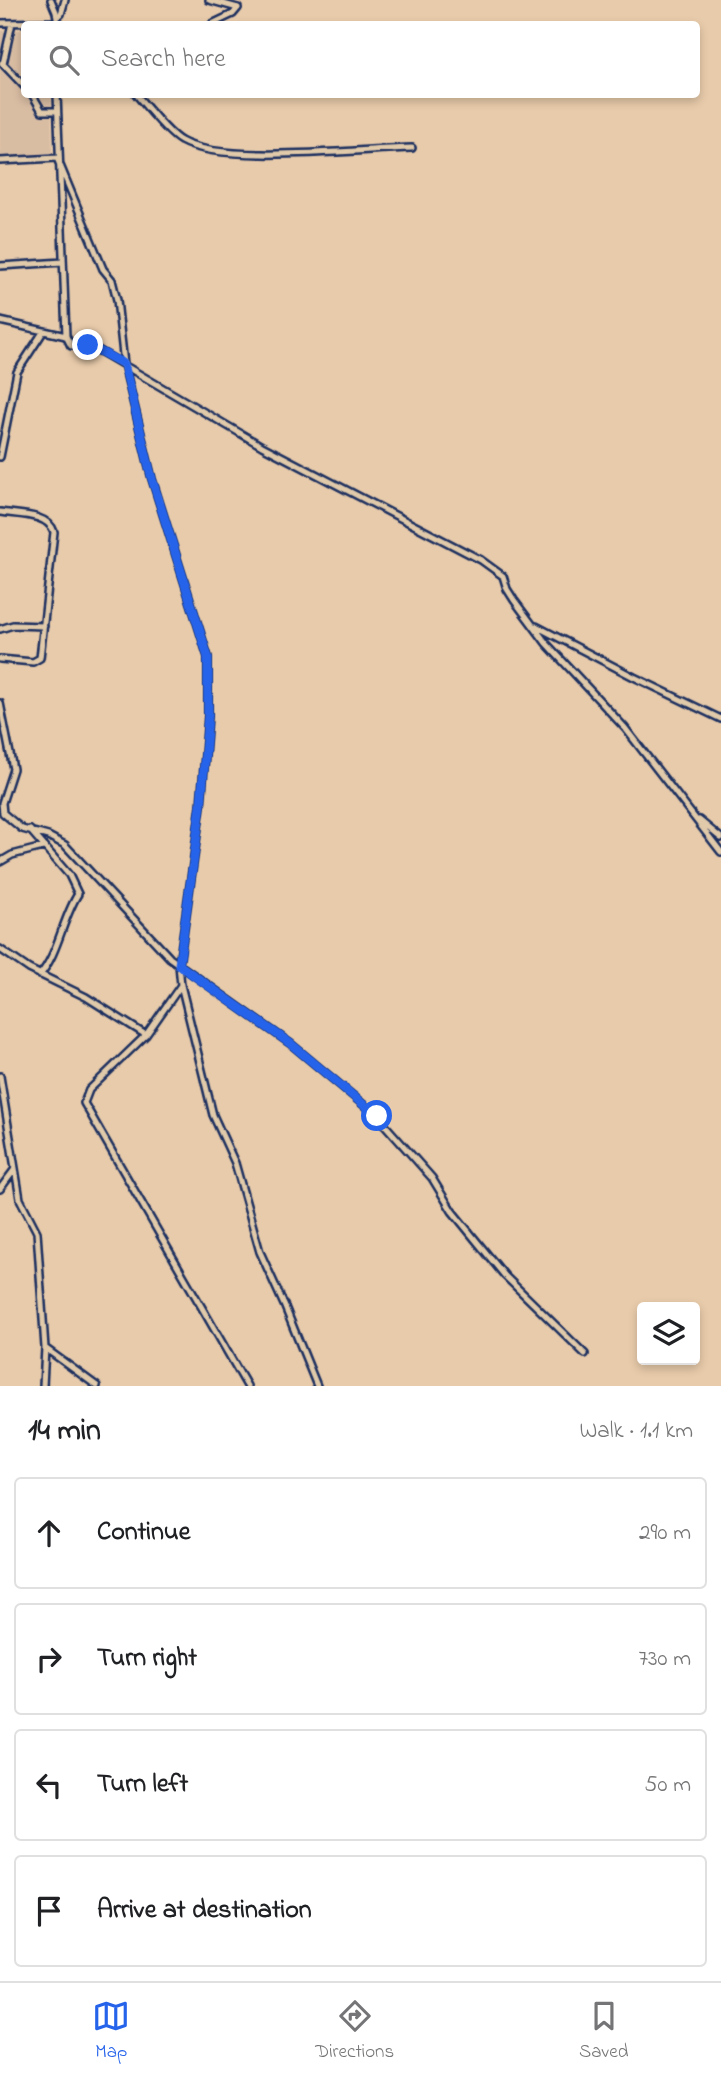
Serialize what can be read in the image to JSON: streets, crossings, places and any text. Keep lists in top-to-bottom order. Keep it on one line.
{"page":{"search":"Search here","heading":["14 min","Walk · 1.1 km"],"list":[["Continue","290 m"],["Turn right","730 m"],["Turn left","50 m"],"Arrive at destination"],"nav":["Map","Directions","Saved"]}}
